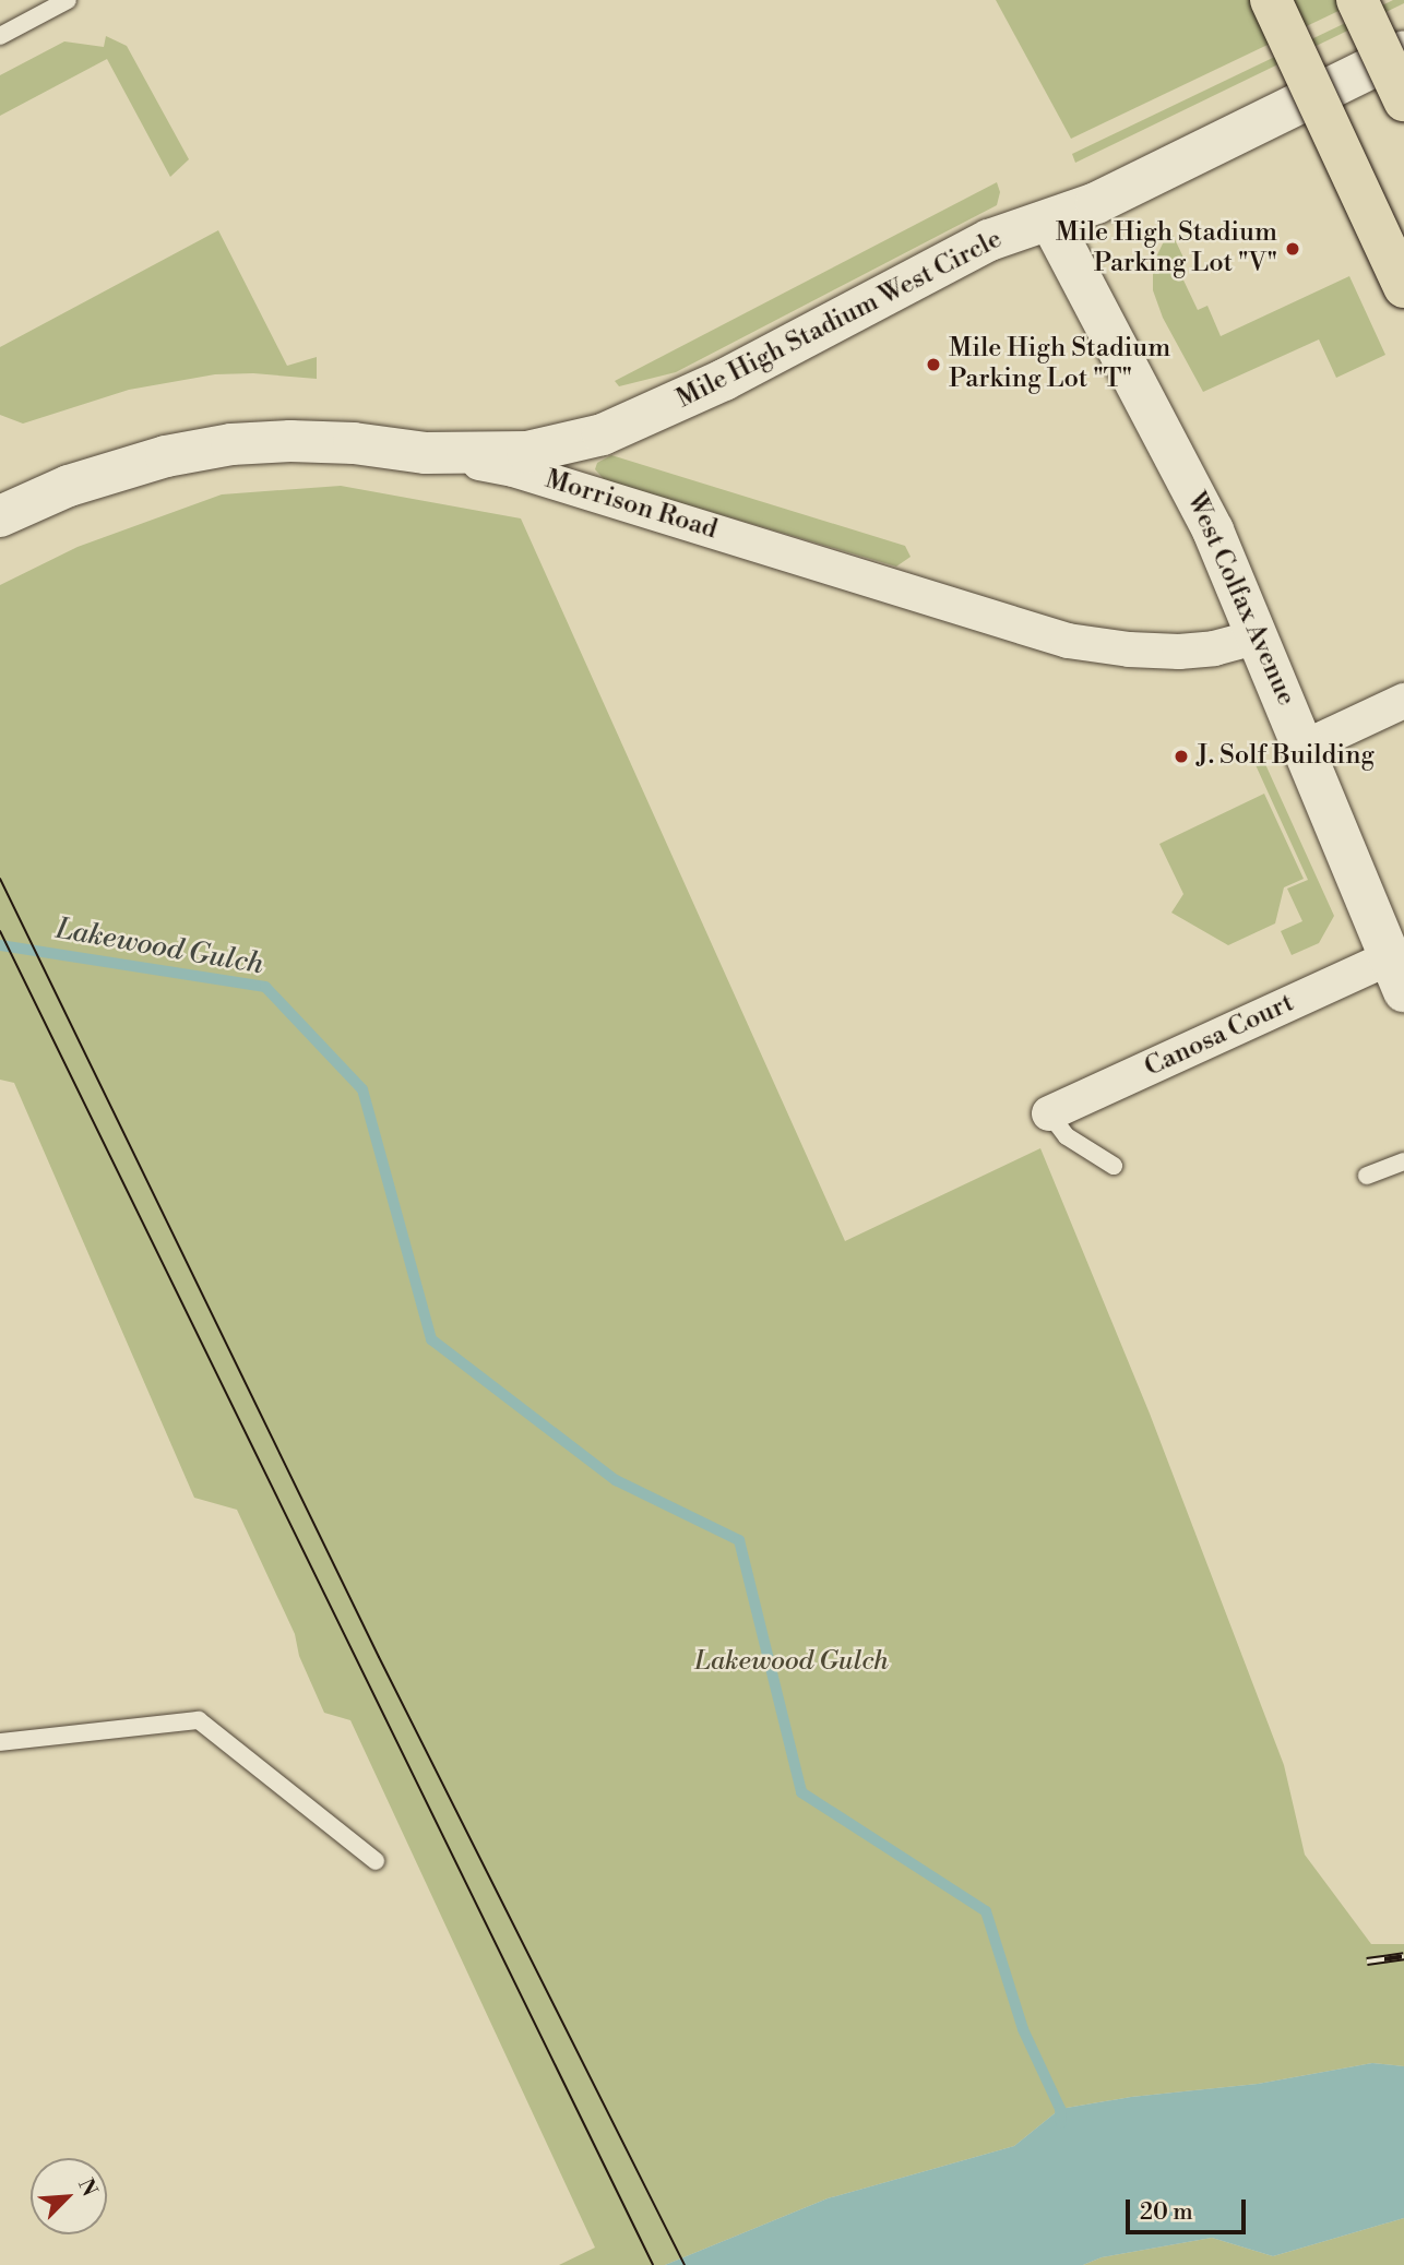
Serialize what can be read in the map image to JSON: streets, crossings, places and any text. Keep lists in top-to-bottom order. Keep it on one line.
{"streets":{"street":["Mile High Stadium West Circle","Morrison Road","West Colfax Avenue","Canosa Court"]},"crossings":[["Mile High Stadium West Circle","Morrison Road"],["Mile High Stadium West Circle","West Colfax Avenue"],["Morrison Road","West Colfax Avenue"],["West Colfax Avenue","Canosa Court"]],"water":["Lakewood Gulch"],"parks":["Lakewood Gulch"],"places":["Mile High Stadium Parking Lot \"V\"","Mile High Stadium Parking Lot \"T\"","J. Solf Building"],"scale_bar":"20 m","north":"top right"}
